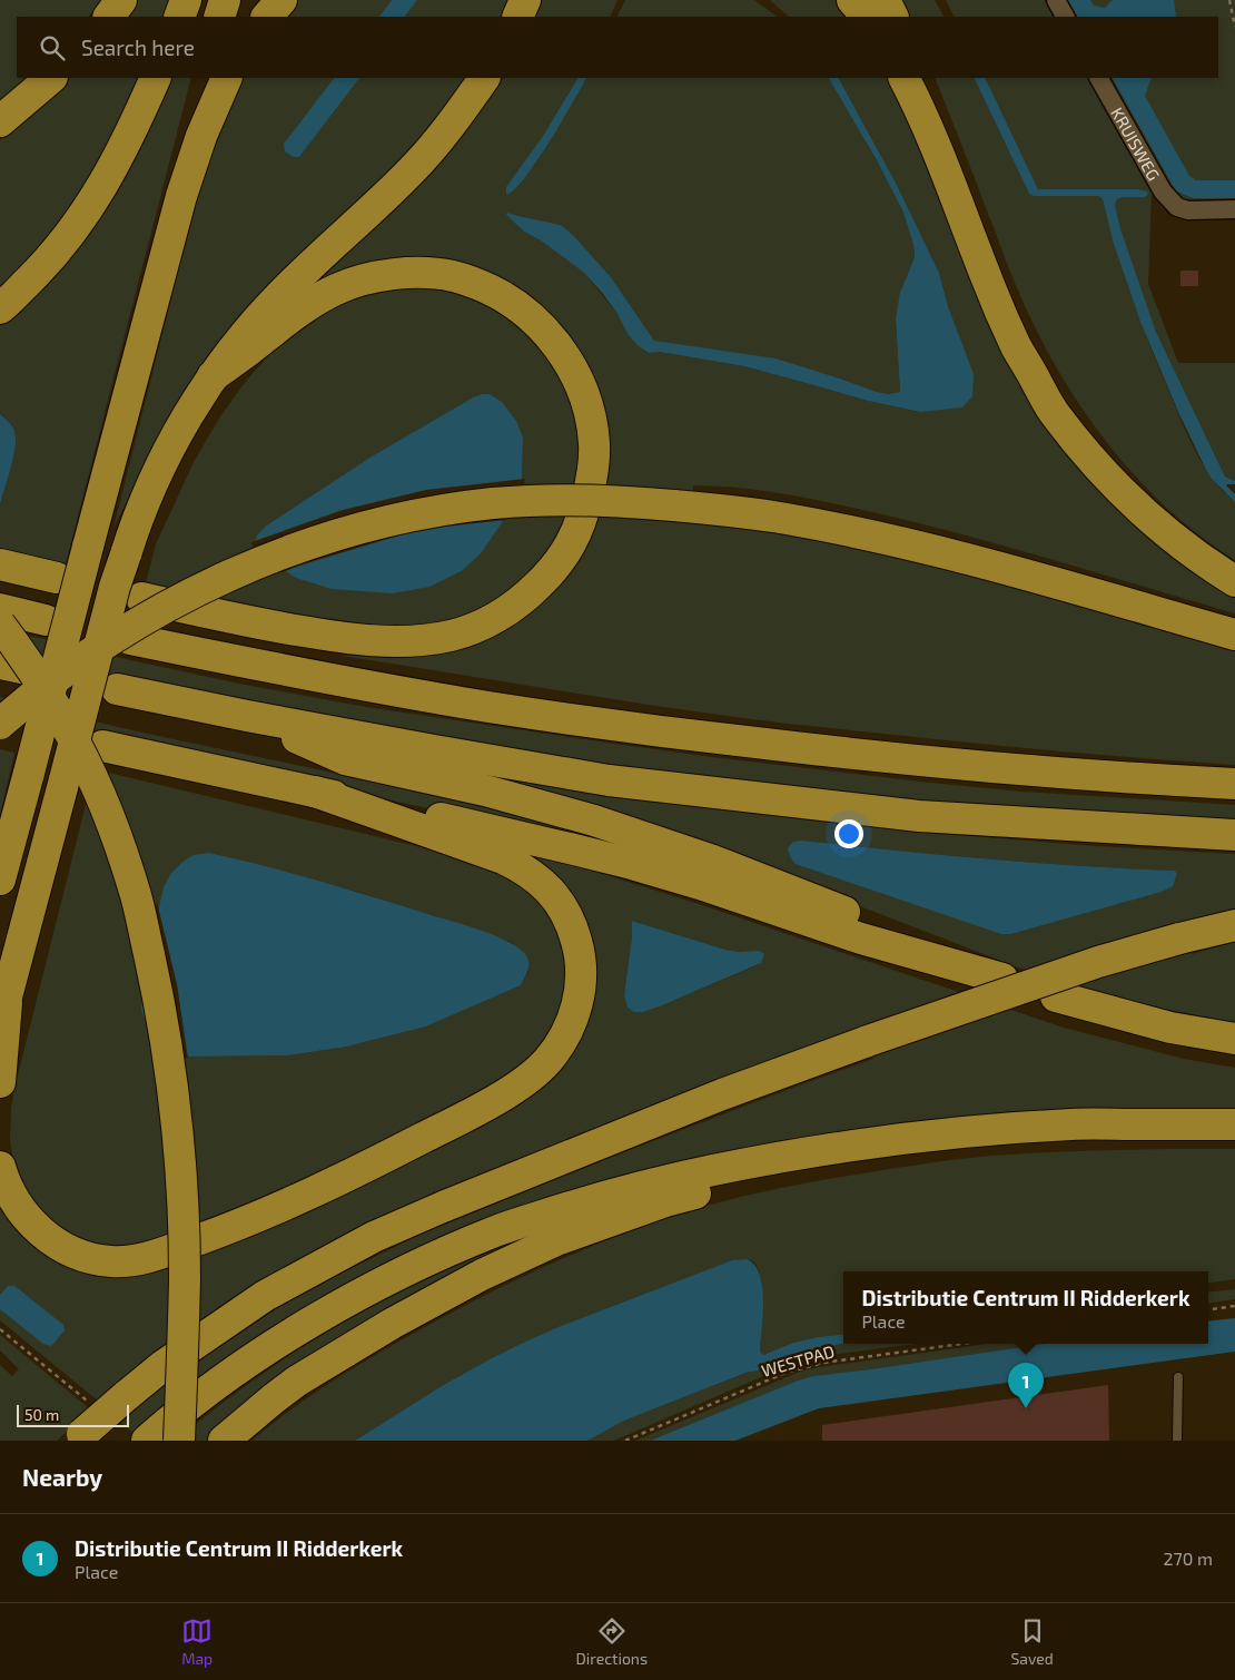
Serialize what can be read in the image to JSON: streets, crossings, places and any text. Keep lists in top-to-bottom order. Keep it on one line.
{"streets":{"street":["KRUISWEG"],"path":["WESTPAD"]},"scale_bar":"50 m","page":{"search":"Search here","popup":["Distributie Centrum II Ridderkerk","Place"],"pins":"1","scale":"50 m","heading":"Nearby","list":[{"mark":"1","name":"Distributie Centrum II Ridderkerk","note":"Place","value":"270 m"}],"nav":["Map","Directions","Saved"]}}
